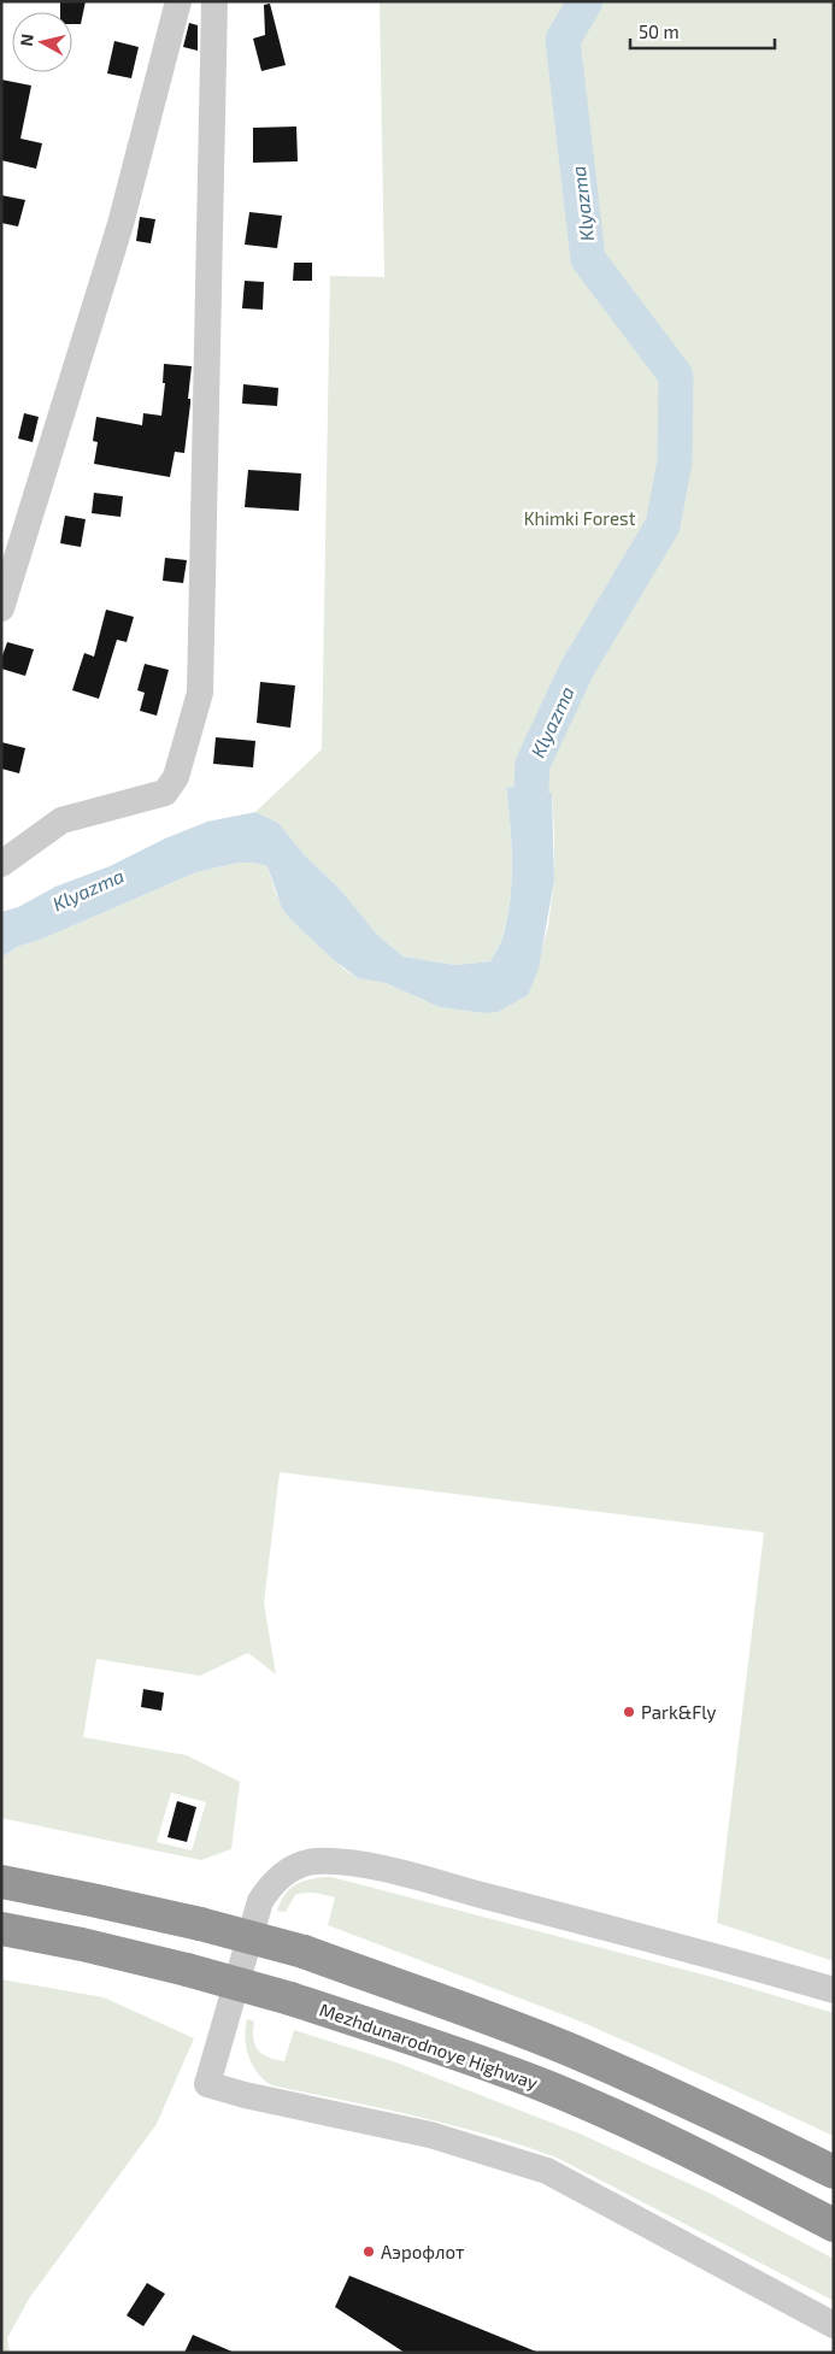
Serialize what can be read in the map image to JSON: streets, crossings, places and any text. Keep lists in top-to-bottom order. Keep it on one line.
{"streets":{"highway":["Mezhdunarodnoye Highway"]},"water":["Klyazma"],"parks":["Khimki Forest"],"places":["Park&Fly","Аэрофлот"],"scale_bar":"50 m","north":"left"}
